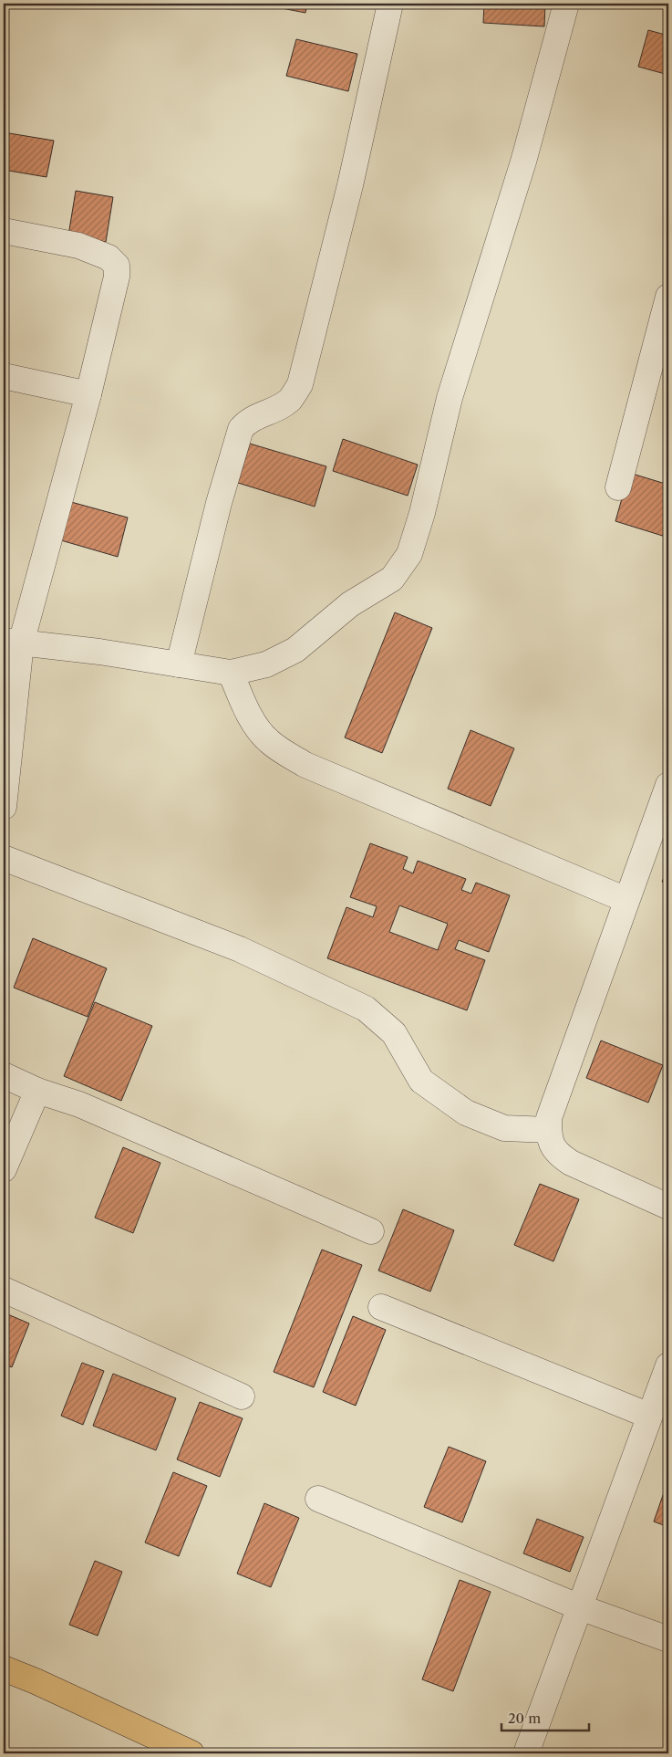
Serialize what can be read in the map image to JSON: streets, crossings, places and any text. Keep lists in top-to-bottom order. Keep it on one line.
{"scale_bar":"20 m"}
